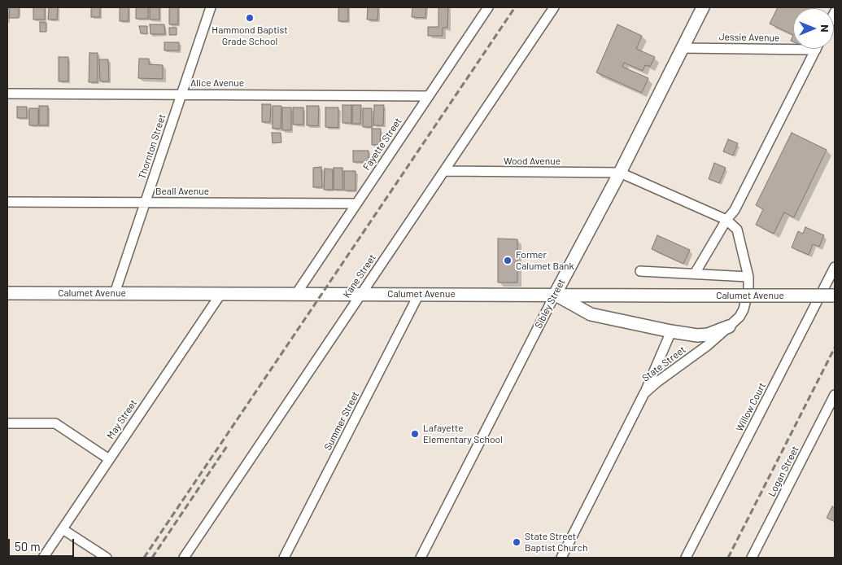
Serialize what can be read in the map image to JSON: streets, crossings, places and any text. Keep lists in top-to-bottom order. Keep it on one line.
{"streets":{"main road":["Calumet Avenue","Sibley Street"],"street":["Jessie Avenue","Alice Avenue","Fayette Street","Thornton Street","Wood Avenue","Beall Avenue","Kane Street","State Street","Willow Court","May Street","Summer Street","Logan Street"]},"crossings":[["Jessie Avenue","Sibley Street"],["Alice Avenue","Fayette Street"],["Alice Avenue","Thornton Street"],["Fayette Street","Beall Avenue"],["Fayette Street","Calumet Avenue"],["Thornton Street","Beall Avenue"],["Thornton Street","Calumet Avenue"],["Wood Avenue","Kane Street"],["Wood Avenue","Sibley Street"],["Kane Street","Calumet Avenue"],["Calumet Avenue","Sibley Street"],["Calumet Avenue","State Street"],["Calumet Avenue","May Street"],["Calumet Avenue","Summer Street"]],"places":["Hammond Baptist Grade School","Former Calumet Bank","Lafayette Elementary School","State Street Baptist Church"],"scale_bar":"50 m","north":"right"}
